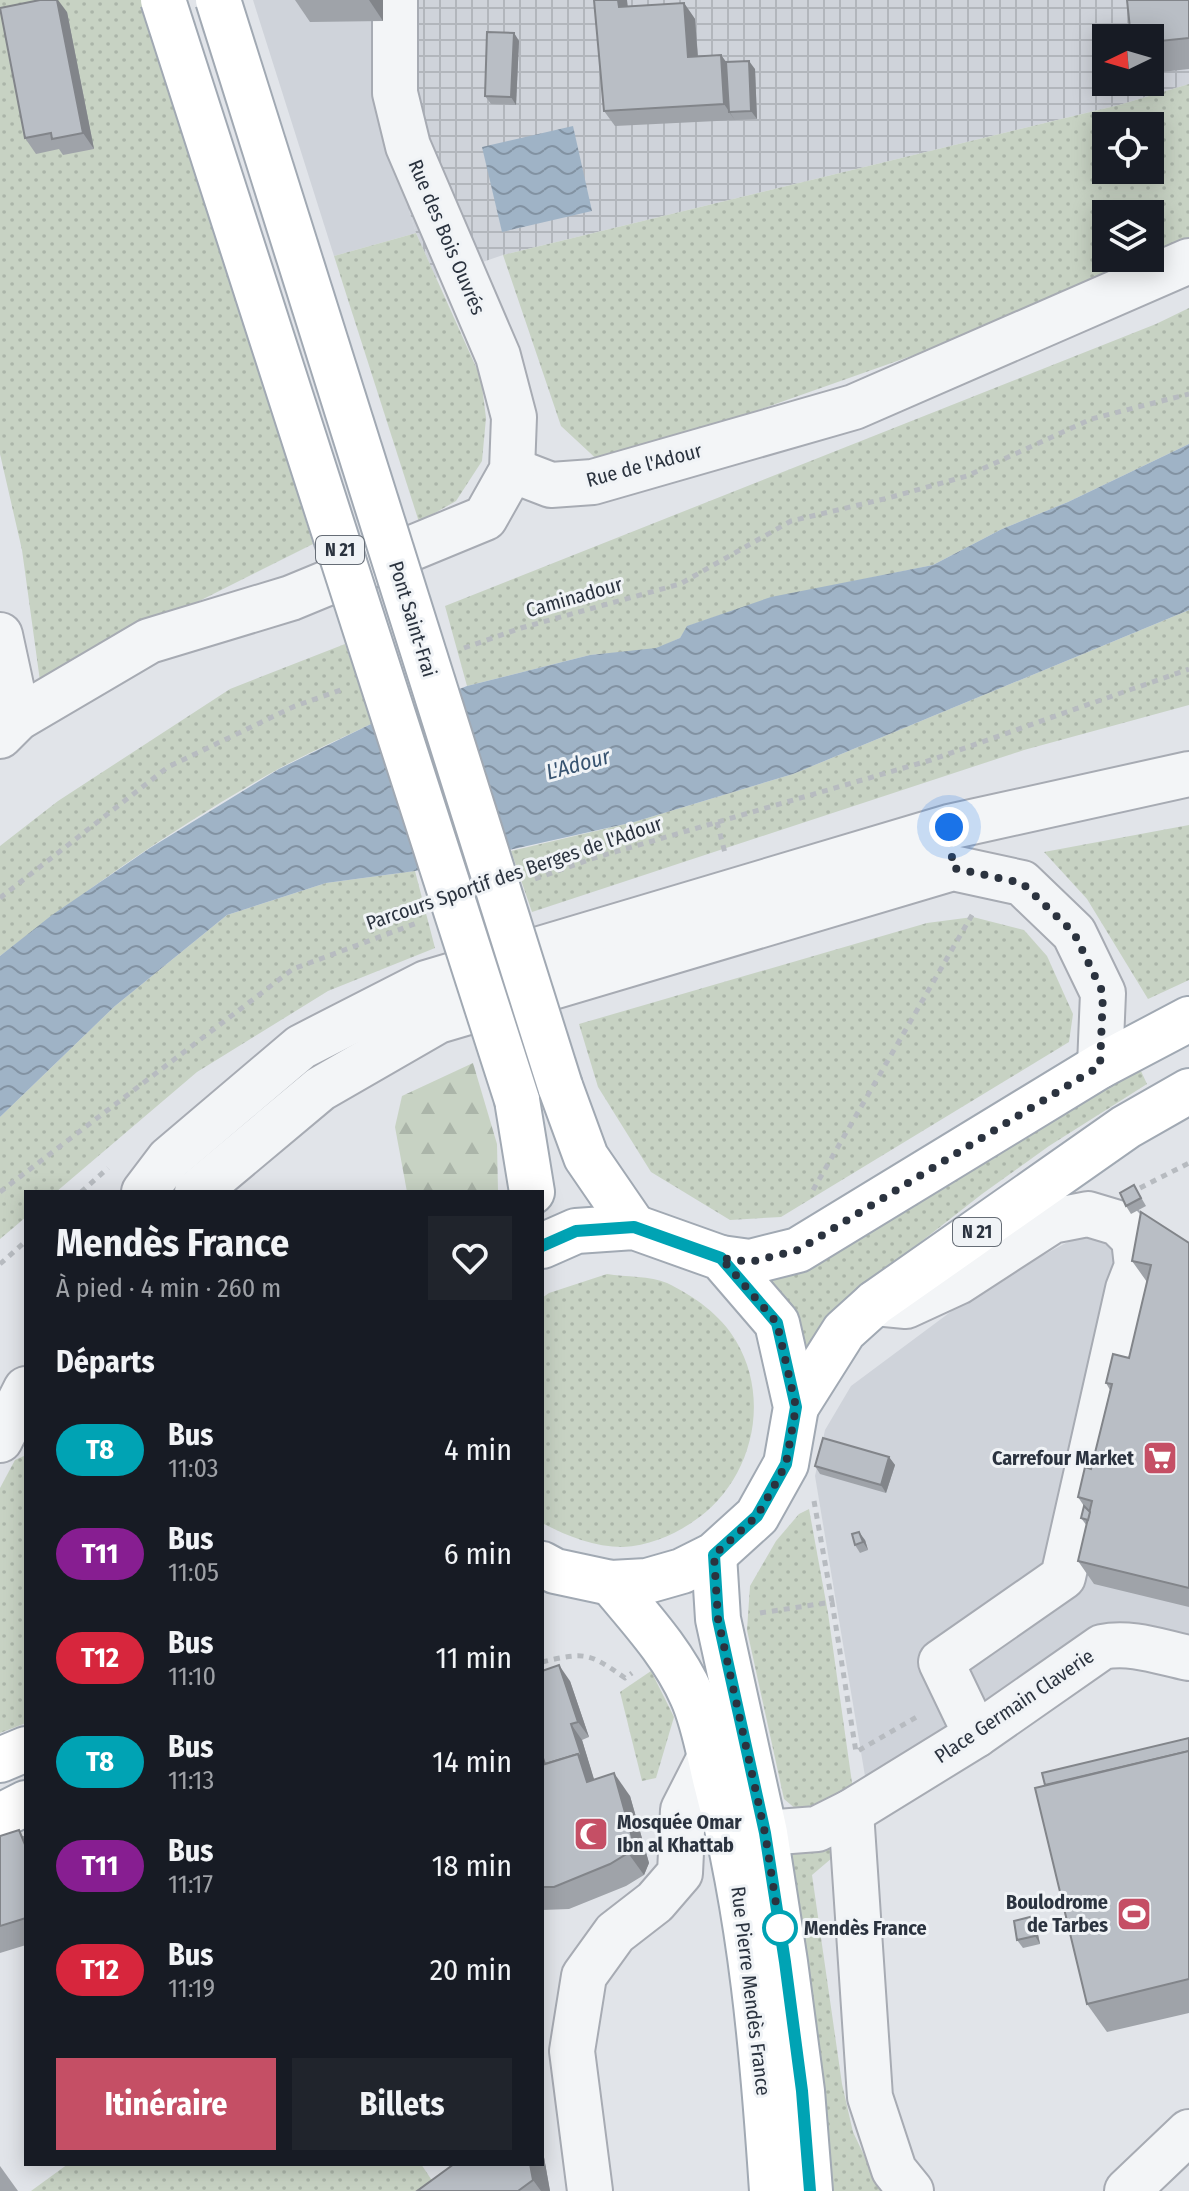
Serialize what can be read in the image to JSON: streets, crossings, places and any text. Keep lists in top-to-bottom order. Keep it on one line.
{"streets":{"main road":["N 21","Pont Saint-Frai","Rue Pierre Mendès France"],"street":["Rue des Bois Ouvrés","Rue de l'Adour","Place Germain Claverie"],"path":["Caminadour","Parcours Sportif des Berges de l'Adour"]},"crossings":[["Rue des Bois Ouvrés","Rue de l'Adour"],["Place Germain Claverie","Rue Pierre Mendès France"]],"water":["L'Adour"],"places":{"supermarket":["Carrefour Market"],"mosque":["Mosquée Omar Ibn al Khattab"],"sports":["Boulodrome de Tarbes"],"other":["Mendès France"]},"lines":["bus line T8"],"north":"left","page":{"heading":[["Mendès France","À pied · 4 min · 260 m"],"Départs"],"list":[{"mark":"T8","name":"Bus","note":"11:03","value":"4 min"},{"mark":"T11","name":"Bus","note":"11:05","value":"6 min"},{"mark":"T12","name":"Bus","note":"11:10","value":"11 min"},{"mark":"T8","name":"Bus","note":"11:13","value":"14 min"},{"mark":"T11","name":"Bus","note":"11:17","value":"18 min"},{"mark":"T12","name":"Bus","note":"11:19","value":"20 min"}],"buttons":["Itinéraire","Billets"]}}
